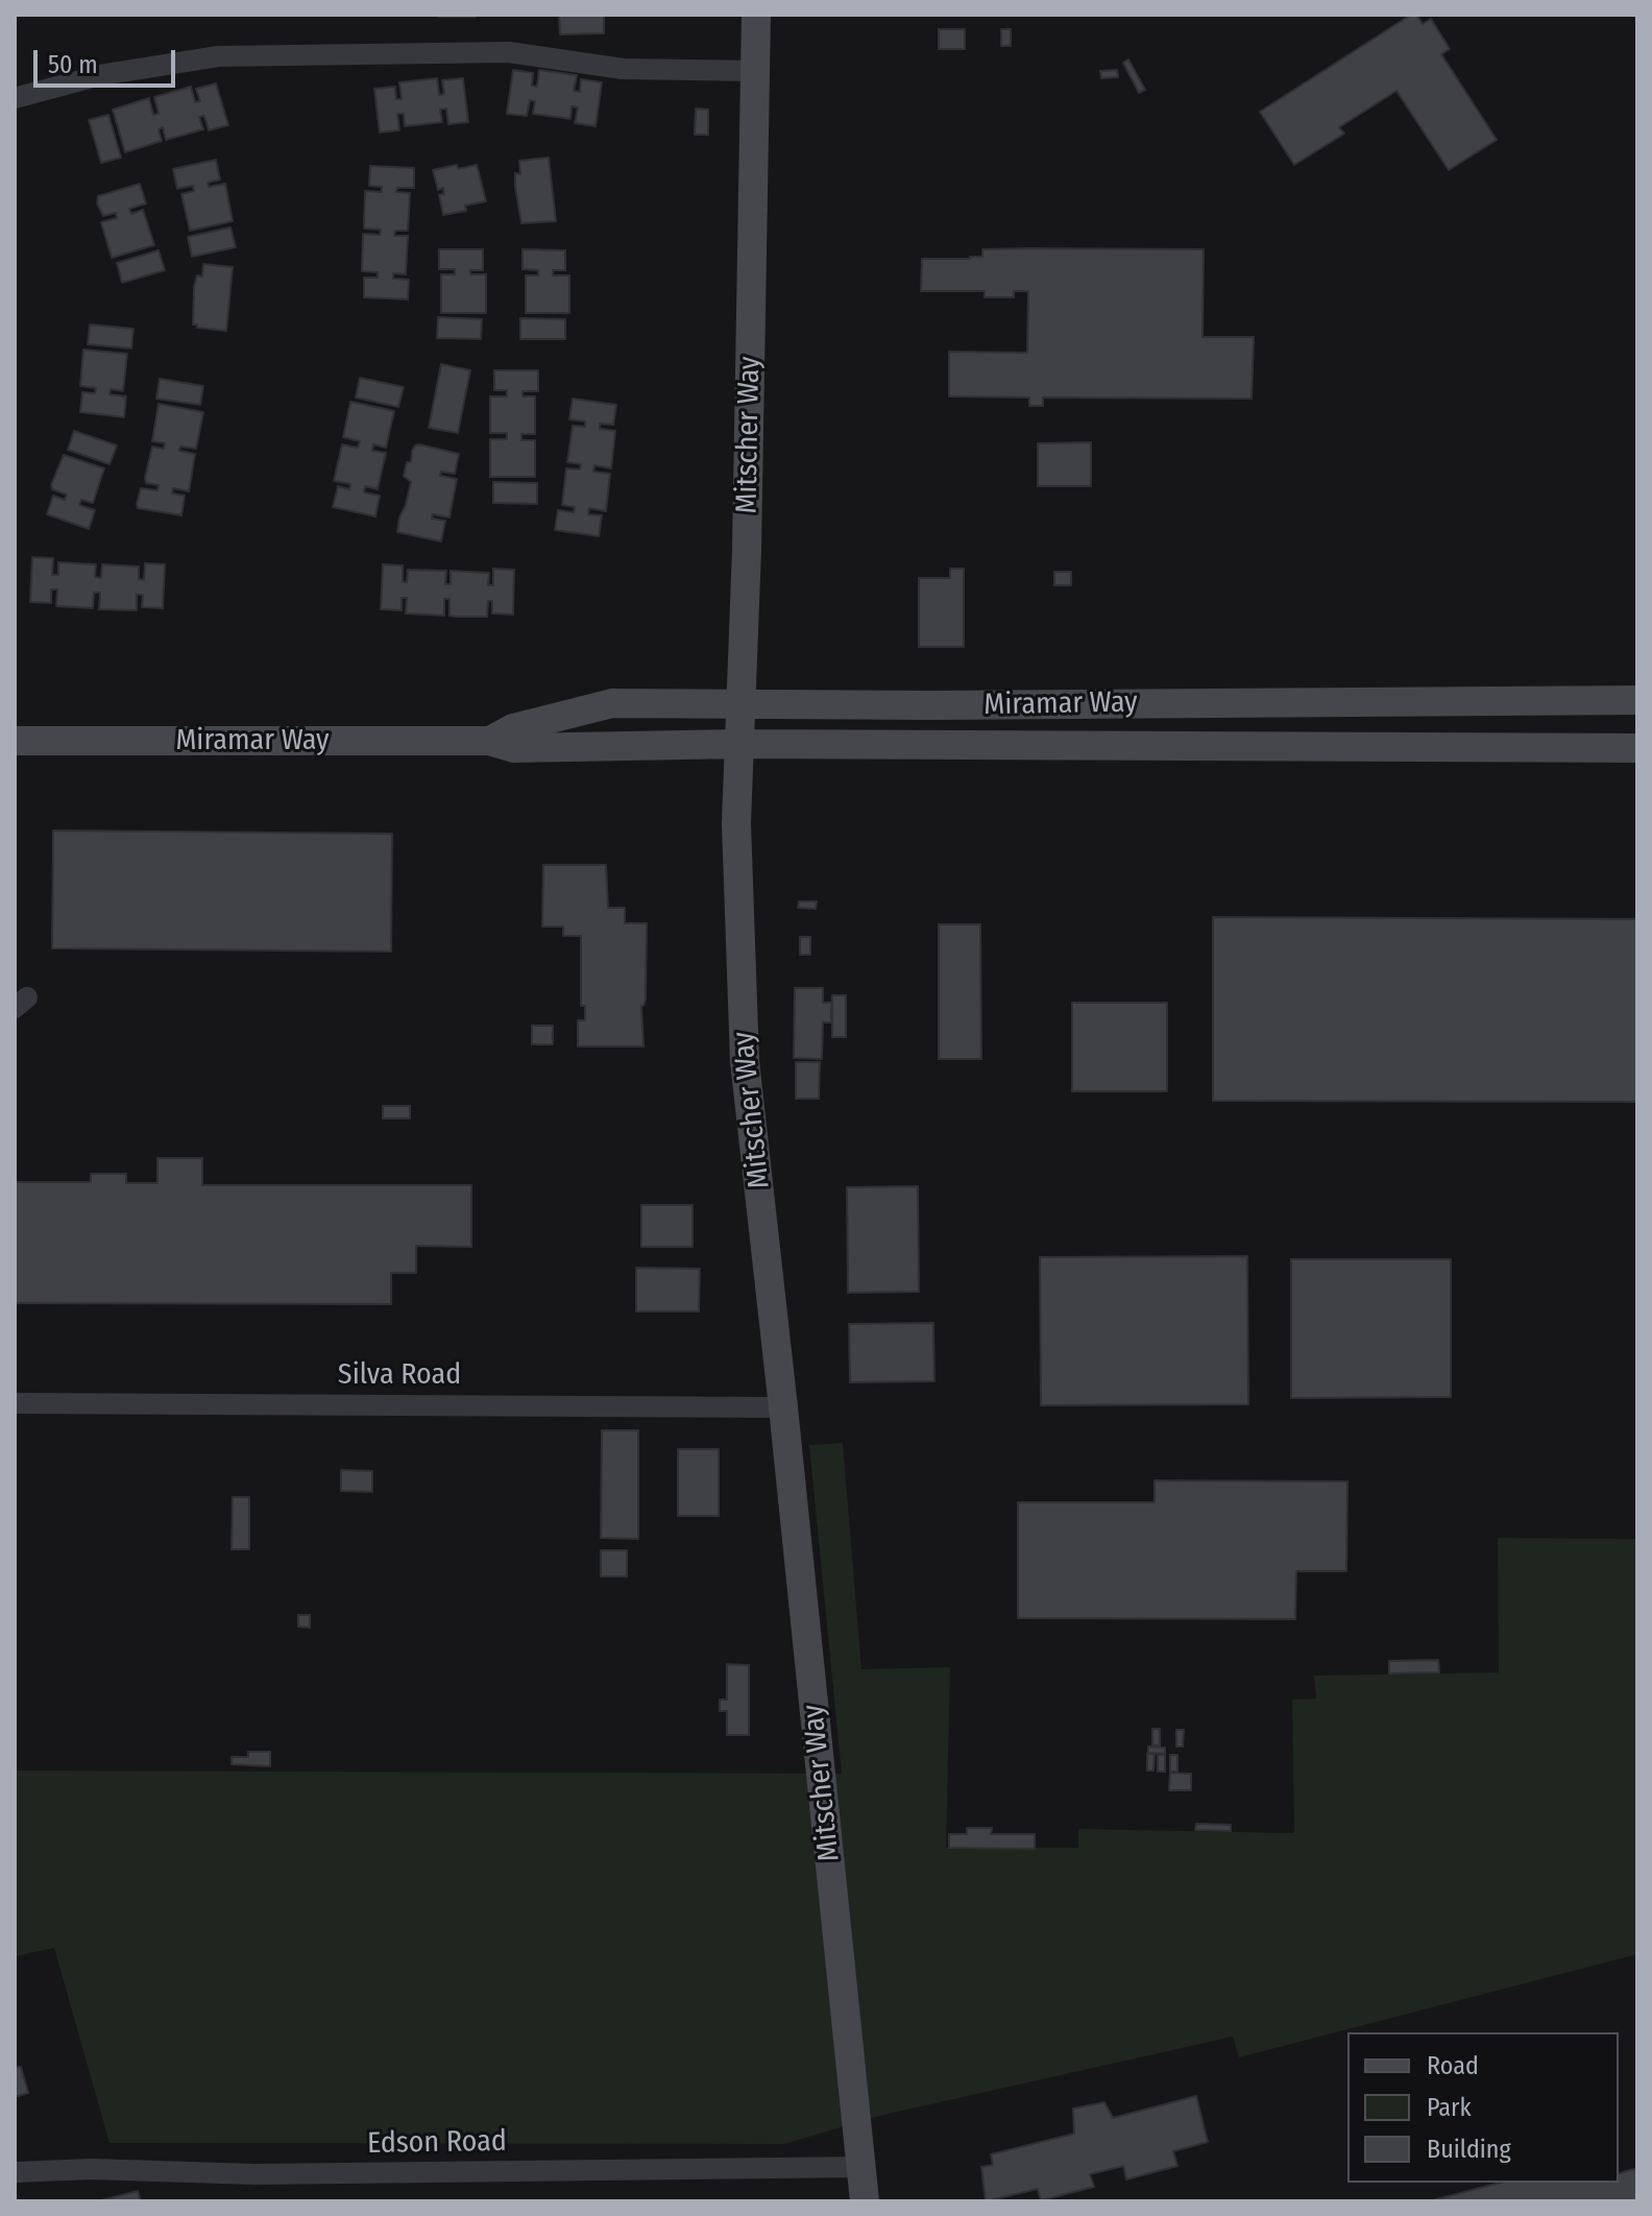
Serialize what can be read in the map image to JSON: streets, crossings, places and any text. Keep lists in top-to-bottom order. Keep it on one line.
{"streets":{"main road":["Mitscher Way","Miramar Way"],"street":["Silva Road","Edson Road"]},"crossings":[["Mitscher Way","Miramar Way"],["Mitscher Way","Silva Road"],["Mitscher Way","Edson Road"]],"legend":["Road","Park","Building"],"scale_bar":"50 m"}
